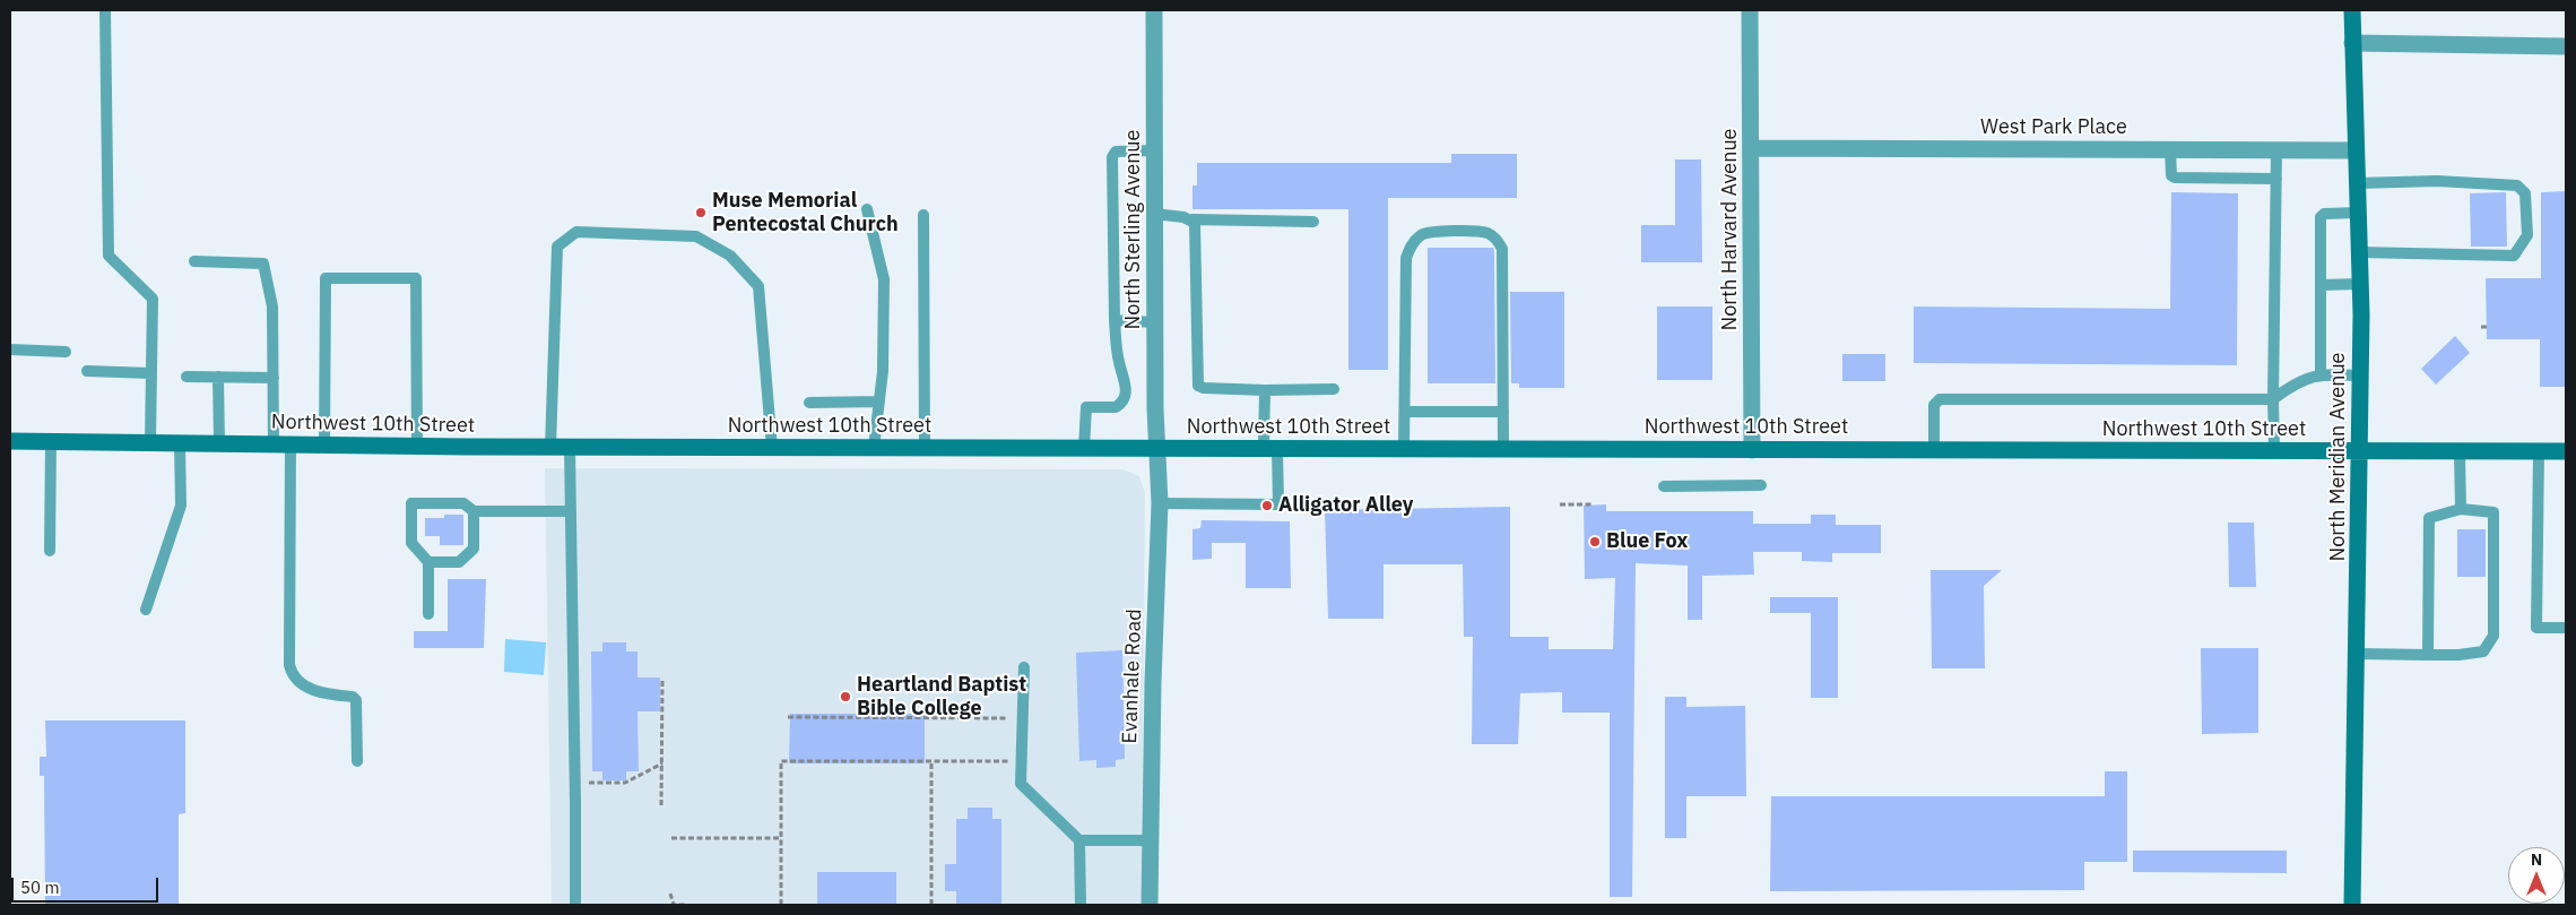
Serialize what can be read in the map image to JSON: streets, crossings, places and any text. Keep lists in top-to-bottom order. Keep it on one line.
{"streets":{"main road":["Northwest 10th Street","North Meridian Avenue"],"street":["West Park Place","North Sterling Avenue","North Harvard Avenue","Evanhale Road"]},"crossings":[["West Park Place","North Harvard Avenue"],["West Park Place","North Meridian Avenue"],["North Sterling Avenue","Northwest 10th Street"],["North Sterling Avenue","Evanhale Road"],["North Harvard Avenue","Northwest 10th Street"],["Northwest 10th Street","North Meridian Avenue"],["Northwest 10th Street","Evanhale Road"]],"places":["Muse Memorial Pentecostal Church","Alligator Alley","Blue Fox","Heartland Baptist Bible College"],"scale_bar":"50 m","north":"top"}
